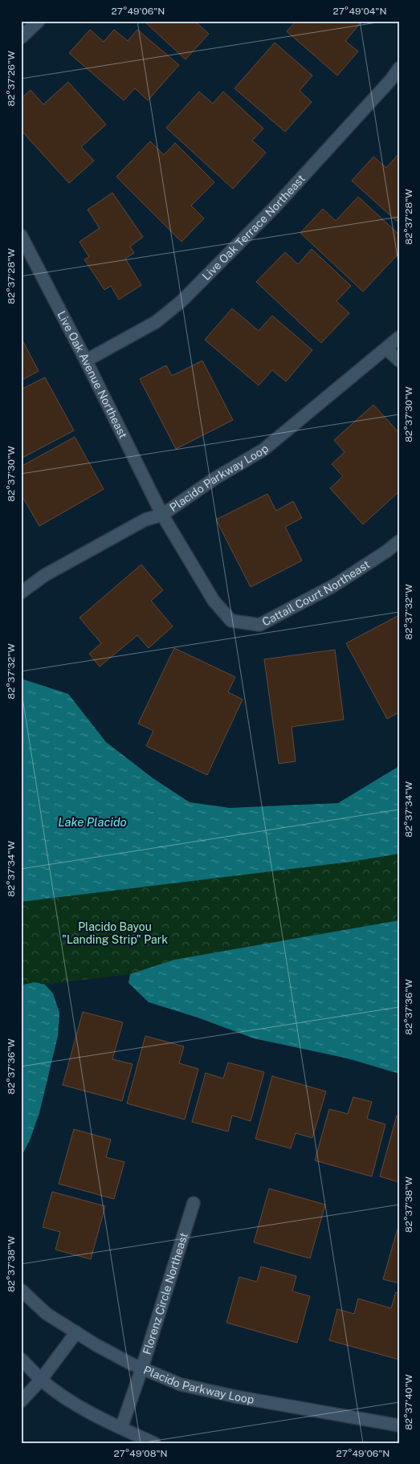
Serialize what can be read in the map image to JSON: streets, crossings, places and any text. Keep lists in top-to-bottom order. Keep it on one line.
{"streets":{"street":["Live Oak Terrace Northeast","Live Oak Avenue Northeast","Placido Parkway Loop","Cattail Court Northeast","Florenz Circle Northeast"]},"crossings":[["Live Oak Terrace Northeast","Live Oak Avenue Northeast"],["Live Oak Avenue Northeast","Placido Parkway Loop"],["Live Oak Avenue Northeast","Cattail Court Northeast"],["Placido Parkway Loop","Cattail Court Northeast"],["Placido Parkway Loop","Florenz Circle Northeast"]],"water":["Lake Placido"],"parks":["Placido Bayou \"Landing Strip\" Park"],"coordinates":["27°49'06\"N","27°49'04\"N","82°37'26\"W","82°37'28\"W","82°37'30\"W","82°37'32\"W","82°37'34\"W","82°37'36\"W","82°37'38\"W","82°37'40\"W","27°49'08\"N"]}
